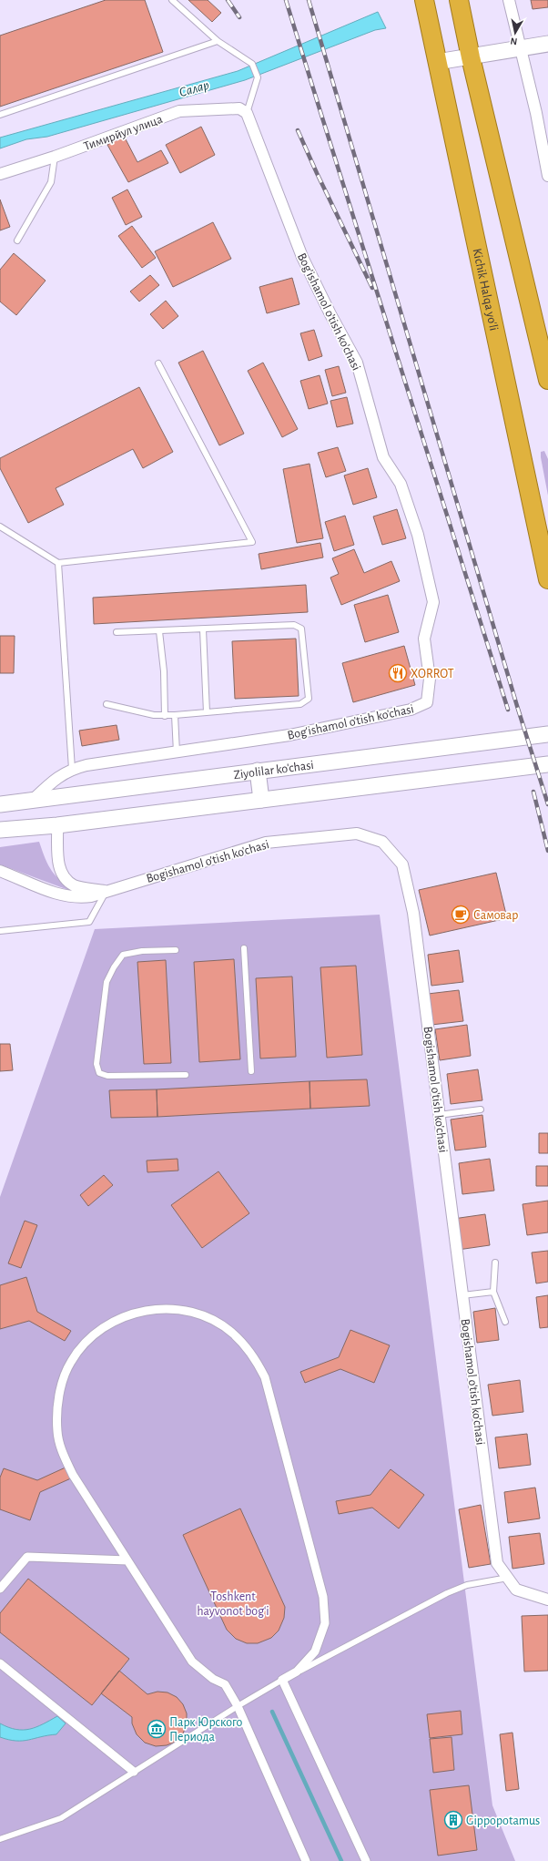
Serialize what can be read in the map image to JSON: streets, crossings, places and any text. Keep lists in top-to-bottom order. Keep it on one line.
{"streets":{"highway":["Kichik Halqa yo'li"],"main road":["Ziyolilar ko'chasi"],"street":["Тимирйул улица","Bog'ishamol o'tish ko'chasi","Bogishamol o'tish ko'chasi"]},"crossings":[["Тимирйул улица","Bog'ishamol o'tish ko'chasi"],["Bog'ishamol o'tish ko'chasi","Ziyolilar ko'chasi"]],"water":["Салар"],"parks":["Toshkent hayvonot bogʻi"],"places":{"restaurant":["XORROT"],"cafe":["Самовар"],"museum":["Парк Юрского Периода"],"building":["Gippopotamus"]},"north":"bottom"}
